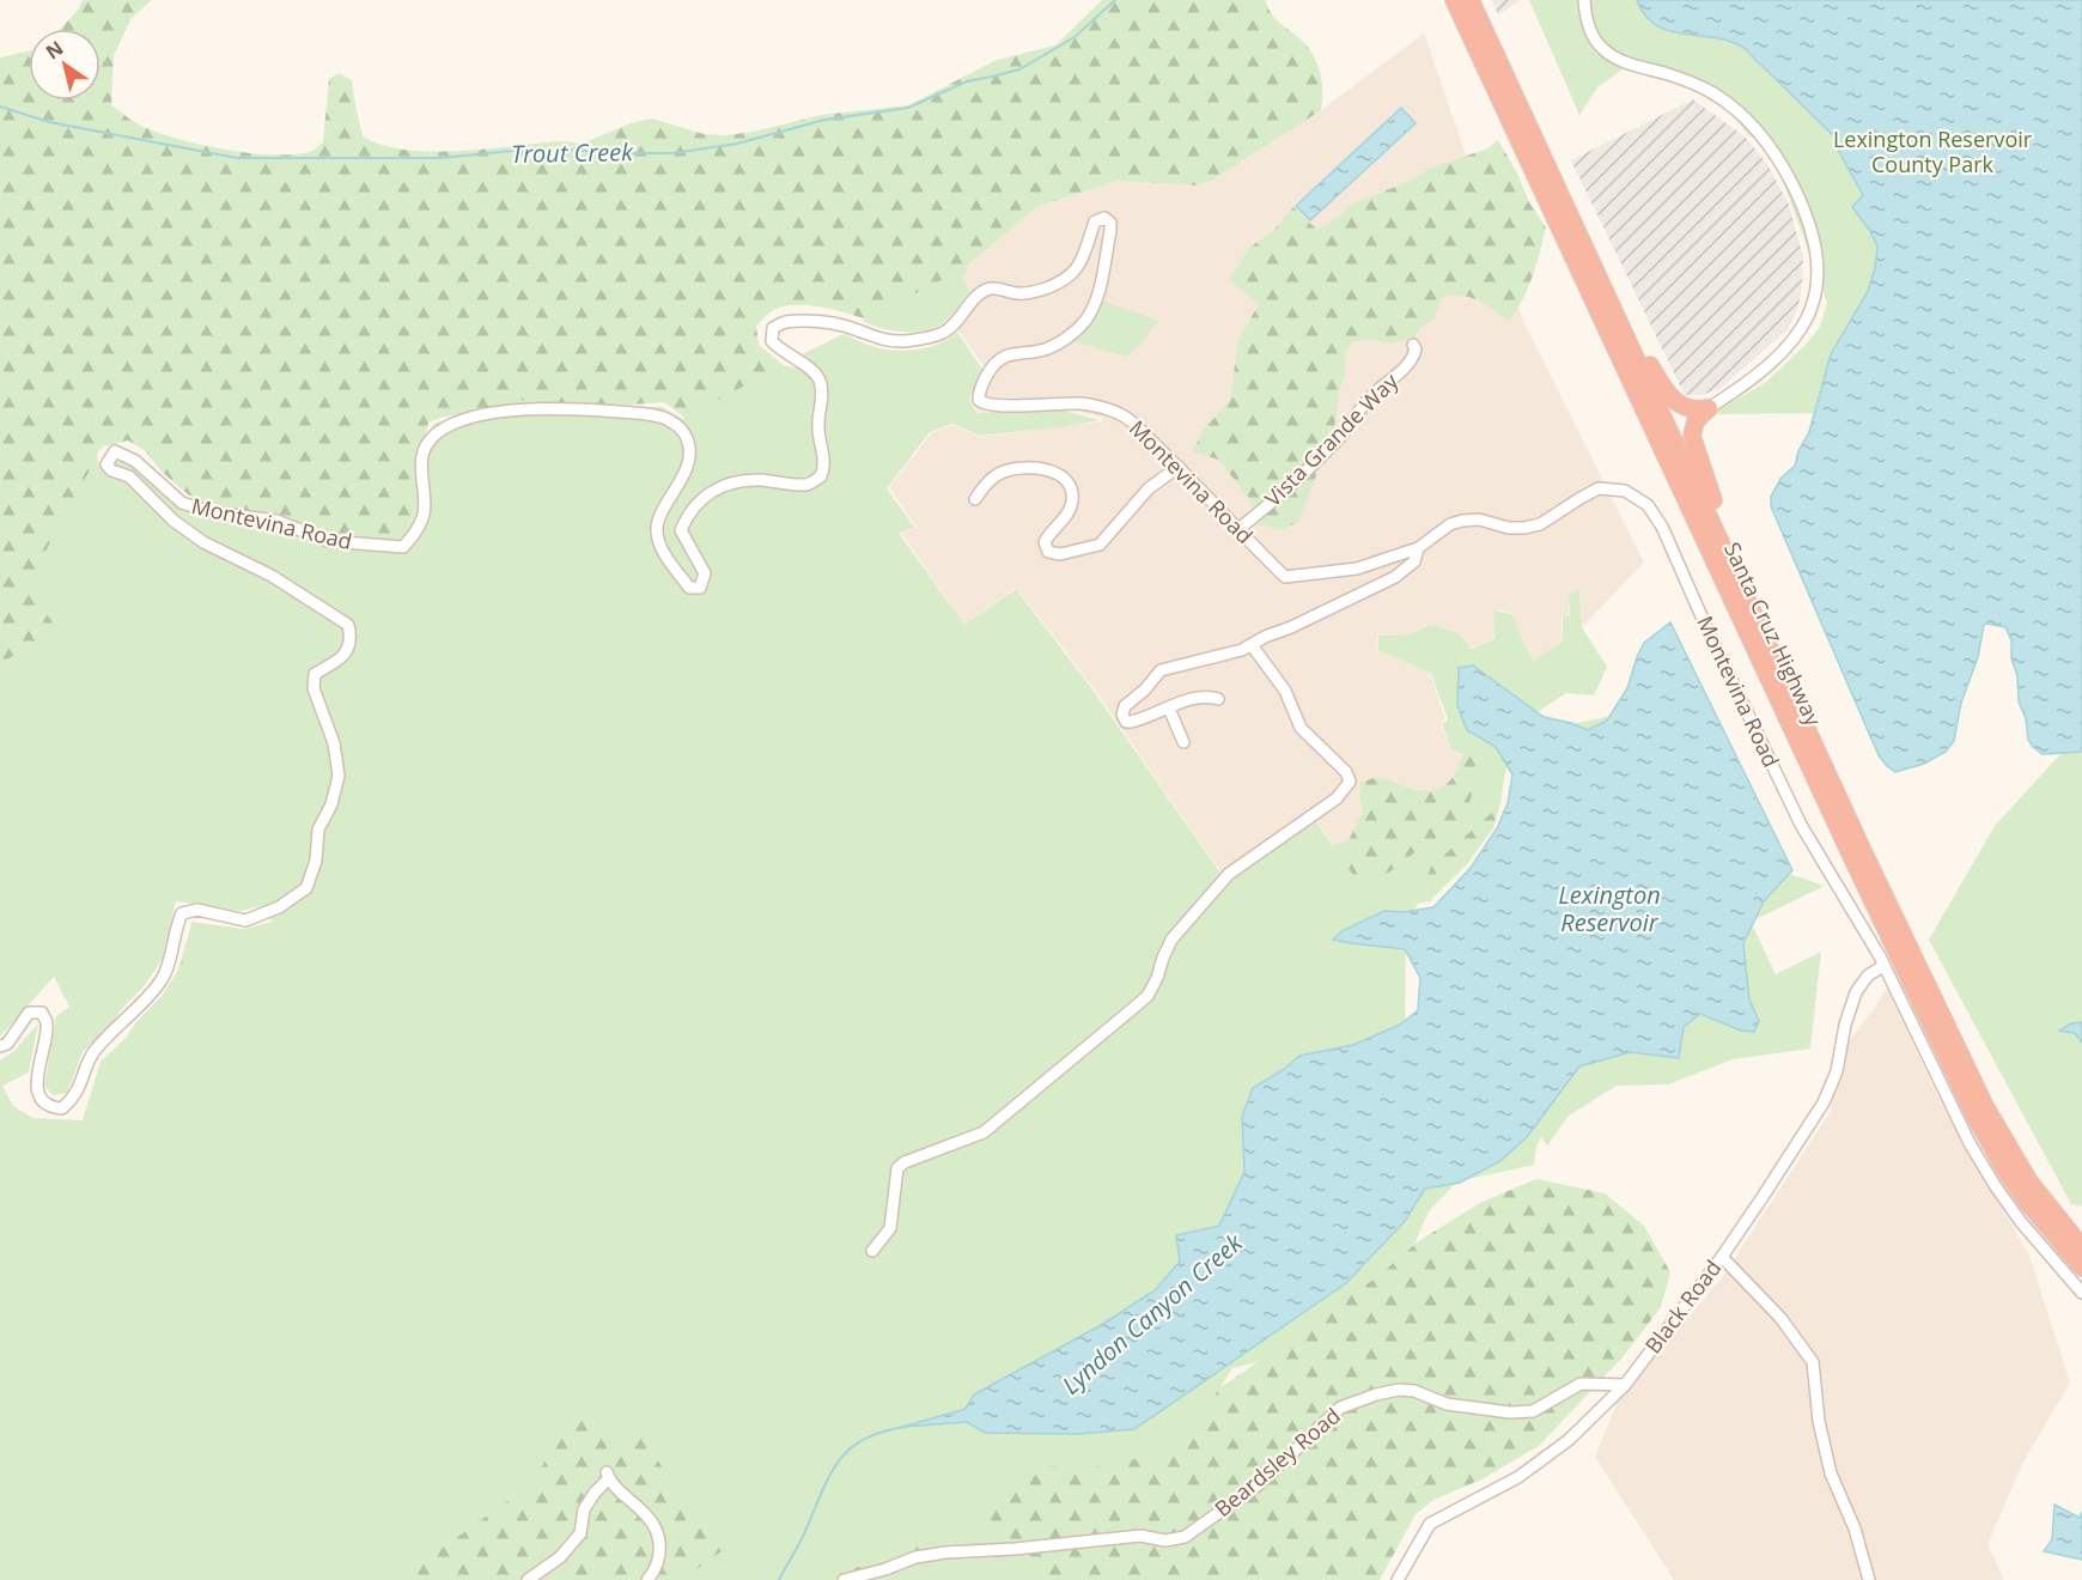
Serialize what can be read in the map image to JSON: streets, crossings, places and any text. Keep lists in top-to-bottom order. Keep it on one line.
{"streets":{"highway":["Santa Cruz Highway"],"street":["Vista Grande Way","Montevina Road","Black Road","Beardsley Road"]},"crossings":[["Vista Grande Way","Montevina Road"],["Montevina Road","Black Road"],["Black Road","Beardsley Road"]],"water":["Trout Creek","Lexington Reservoir","Lyndon Canyon Creek"],"parks":["Lexington Reservoir County Park"],"north":"top left"}
